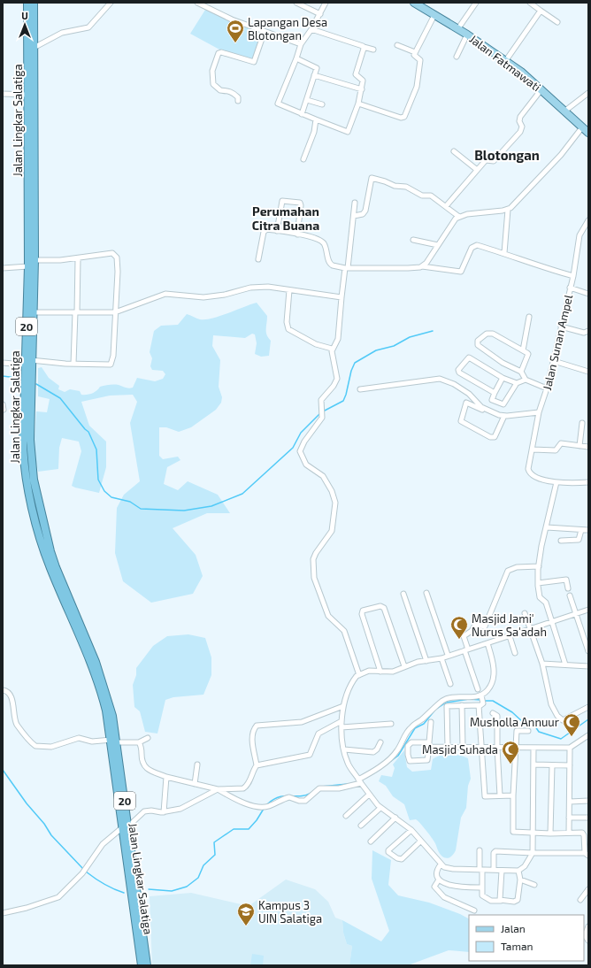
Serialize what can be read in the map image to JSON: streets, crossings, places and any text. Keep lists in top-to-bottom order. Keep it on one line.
{"streets":{"highway":["Jalan Lingkar Salatiga","20"],"main road":["Jalan Fatmawati"],"street":["Jalan Sunan Ampel"]},"districts":["Blotongan","Perumahan Citra Buana"],"places":{"sports":["Lapangan Desa Blotongan"],"mosque":["Masjid Jami' Nurus Sa'adah","Musholla Annuur","Masjid Suhada"],"school or university":["Kampus 3 UIN Salatiga"]},"legend":["Jalan","Taman"],"north":"top"}
